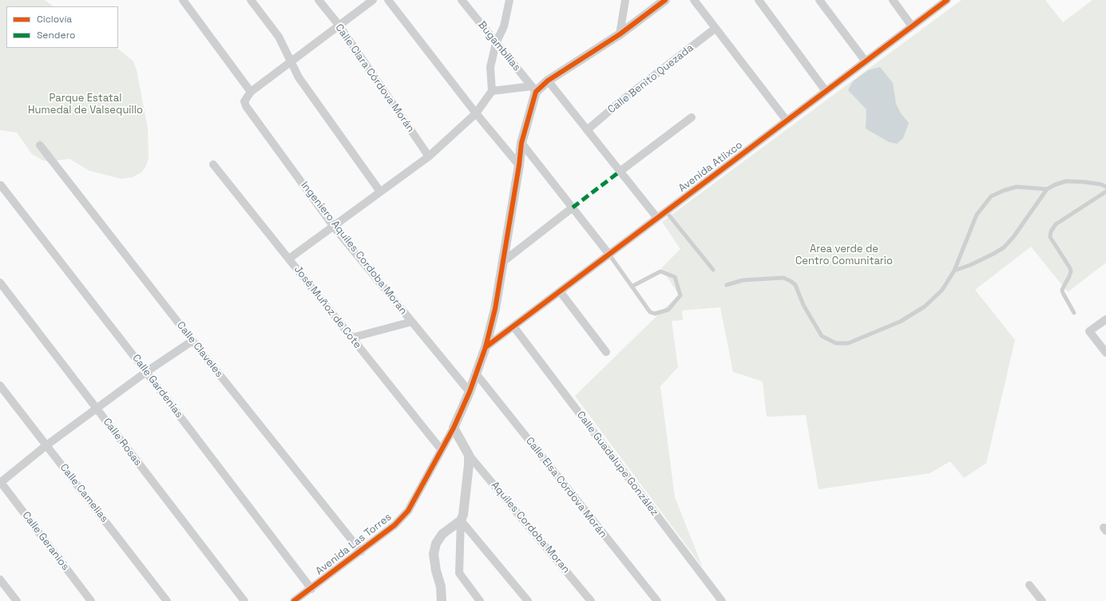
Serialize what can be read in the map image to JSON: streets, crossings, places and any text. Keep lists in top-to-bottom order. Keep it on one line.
{"streets":{"street":["Bugambilias","Calle Clara Córdova Morán","Calle Benito Quezada","Avenida Atlixco","Ingeniero Aquiles Cordoba Moran","José Muñoz de Cote","Calle Claveles","Calle Gardenias","Calle Rosas","Calle Guadalupe González","Calle Elsa Córdova Morán","Calle Camelias","Aquiles Cordoba Moran","Calle Geranios","Avenida Las Torres"]},"crossings":[["Avenida Atlixco","Calle Guadalupe González"],["José Muñoz de Cote","Avenida Las Torres"],["Calle Claveles","Avenida Las Torres"],["Calle Gardenias","Avenida Las Torres"],["Aquiles Cordoba Moran","Avenida Las Torres"]],"parks":["Parque Estatal Humedal de Valsequillo","Area verde de Centro Comunitario"],"legend":["Ciclovía","Sendero"]}
